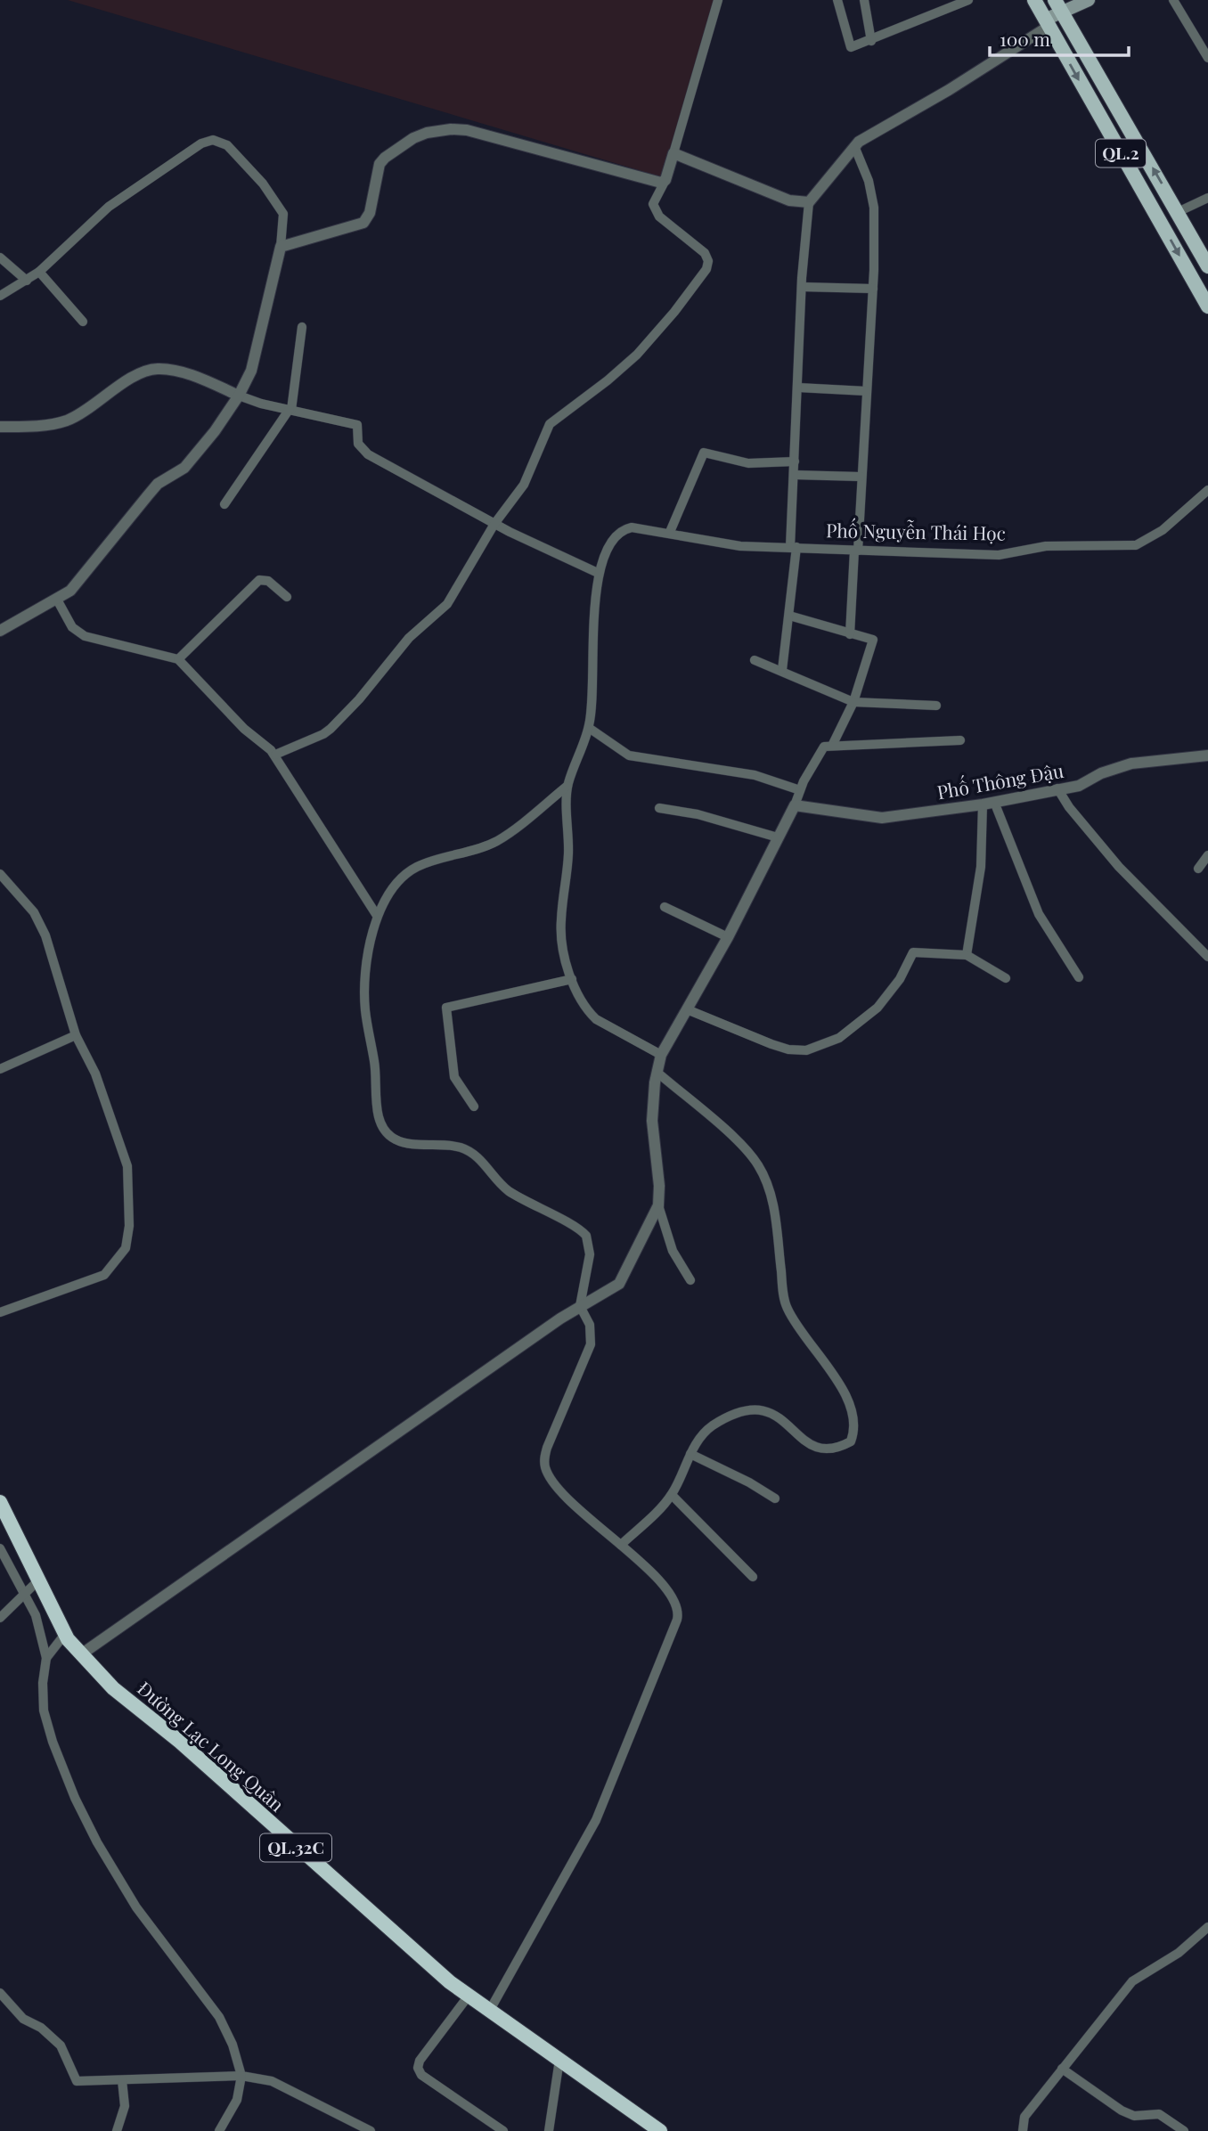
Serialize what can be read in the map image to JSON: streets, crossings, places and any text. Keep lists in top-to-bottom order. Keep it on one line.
{"streets":{"highway":["Đường Lạc Long Quân","QL.32C"],"main road":["QL.2"],"street":["Phố Nguyễn Thái Học","Phố Thông Đậu"]},"scale_bar":"100 m"}
